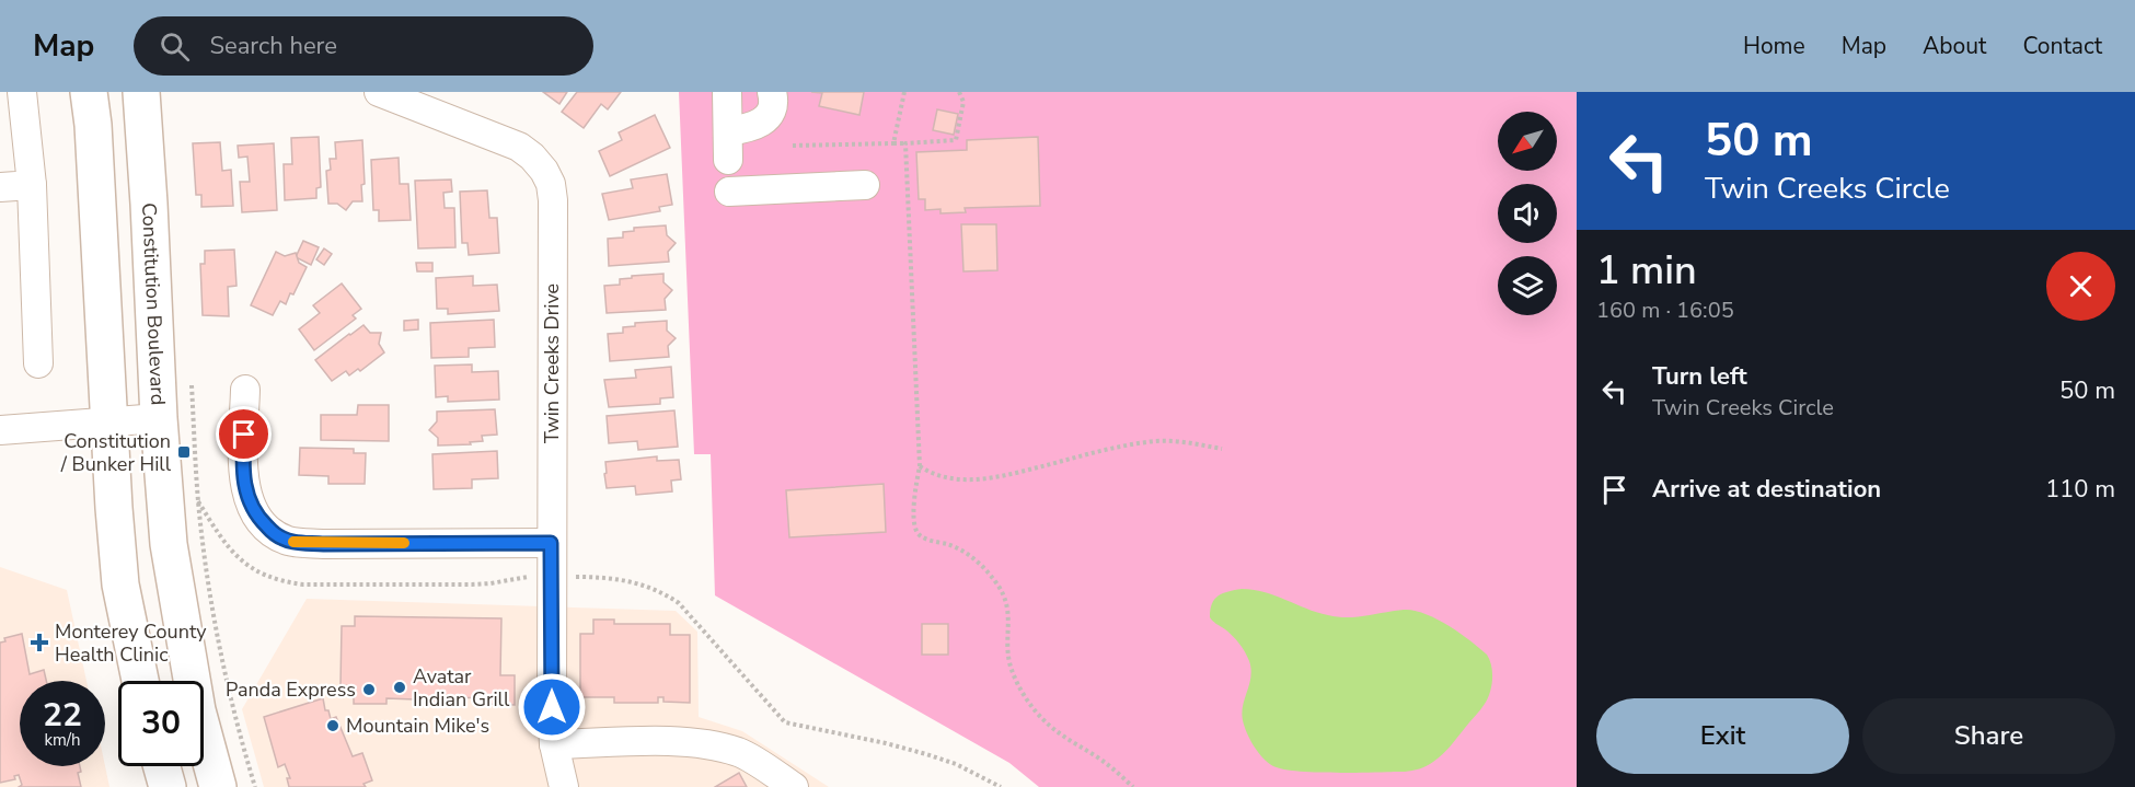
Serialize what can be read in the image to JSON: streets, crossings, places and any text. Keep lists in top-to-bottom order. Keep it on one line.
{"streets":{"main road":["Constitution Boulevard"],"street":["Twin Creeks Drive"]},"places":{"transit":["Constitution / Bunker Hill"],"health":["Monterey County Health Clinic"],"other":["Avatar Indian Grill","Panda Express","Mountain Mike's"]},"north":"bottom left","page":{"header":"Map","search":"Search here","nav":["Home","Map","About","Contact"],"turn":["50 m","Twin Creeks Circle"],"heading":["1 min","160 m · 16:05"],"list":[{"name":"Turn left","note":"Twin Creeks Circle","value":"50 m"},{"name":"Arrive at destination","value":"110 m"}],"speed":"22 km/h","limit":"30","buttons":["Exit","Share"]}}
